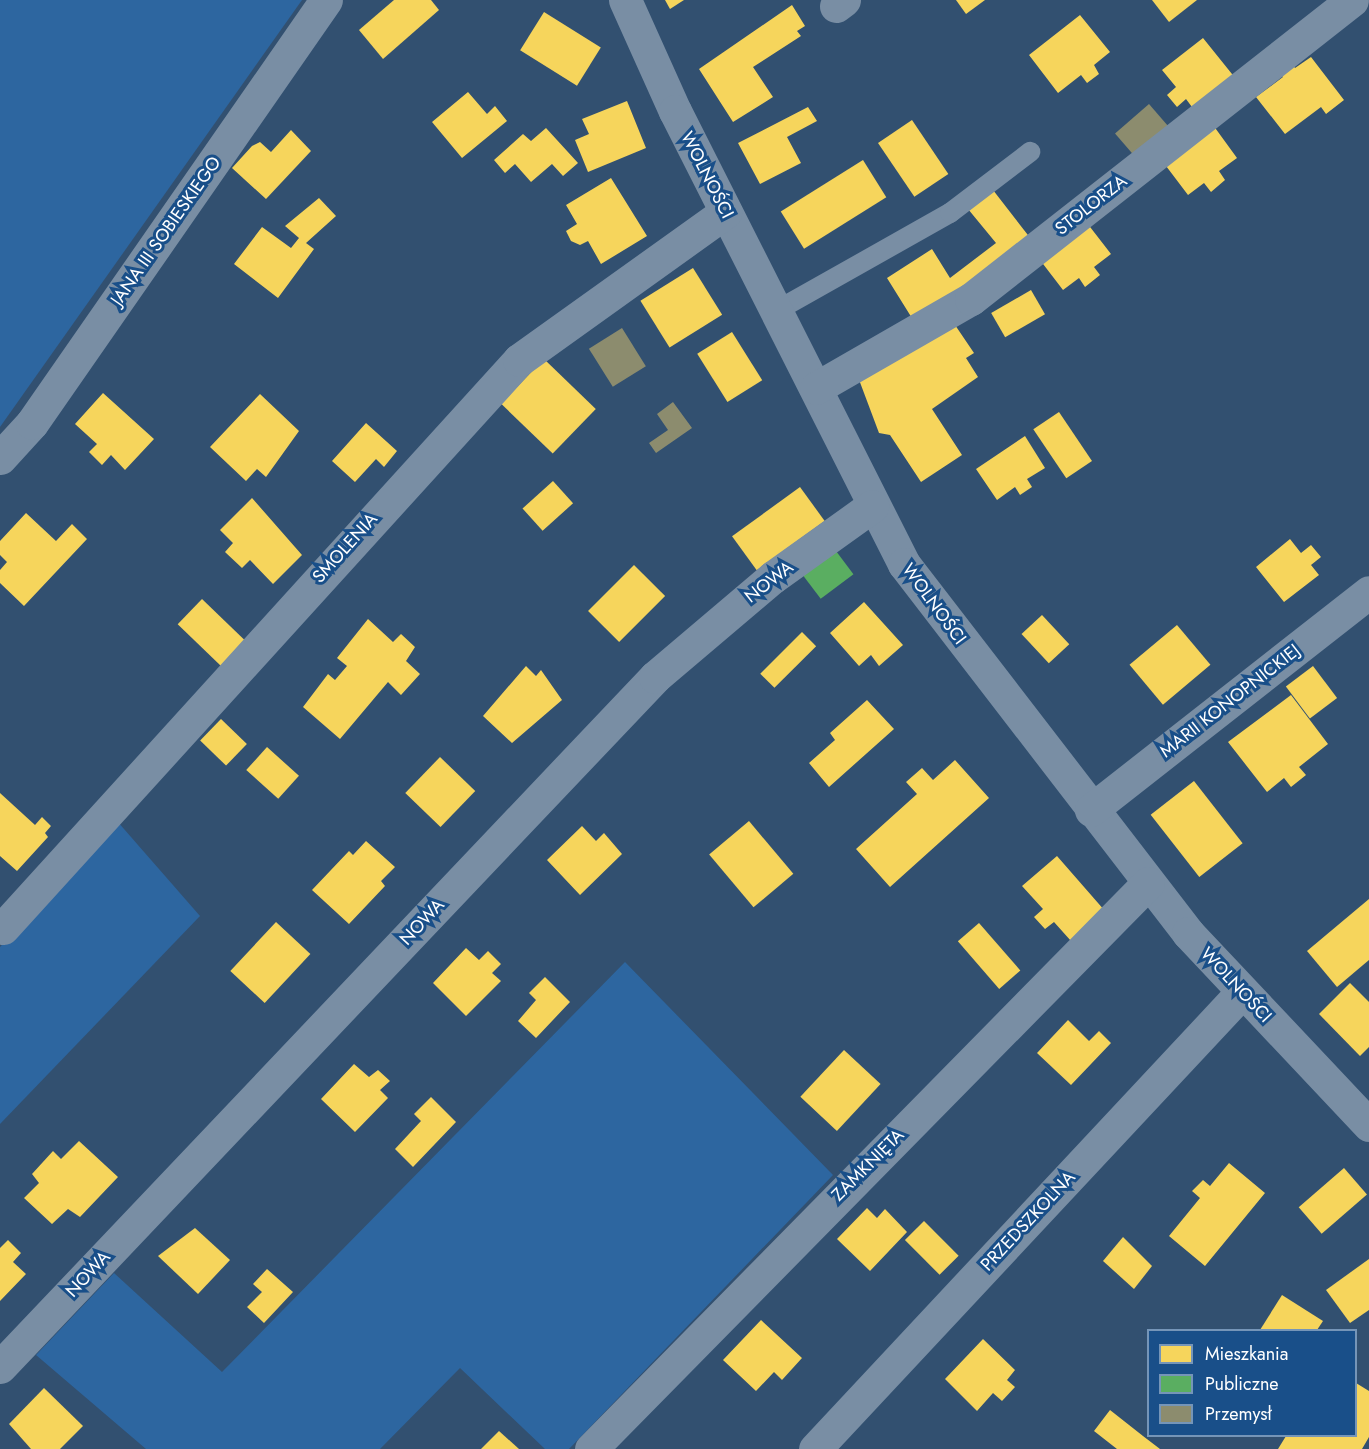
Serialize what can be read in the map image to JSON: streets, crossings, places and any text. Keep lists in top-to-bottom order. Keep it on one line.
{"streets":{"street":["WOLNOŚCI","STOLORZA","JANA III SOBIESKIEGO","SMOLENIA","NOWA","MARII KONOPNICKIEJ","ZAMKNIĘTA","PRZEDSZKOLNA"]},"crossings":[["WOLNOŚCI","STOLORZA"],["WOLNOŚCI","SMOLENIA"],["WOLNOŚCI","NOWA"],["WOLNOŚCI","MARII KONOPNICKIEJ"],["WOLNOŚCI","ZAMKNIĘTA"],["WOLNOŚCI","PRZEDSZKOLNA"]],"legend":["Mieszkania","Publiczne","Przemysł"]}
